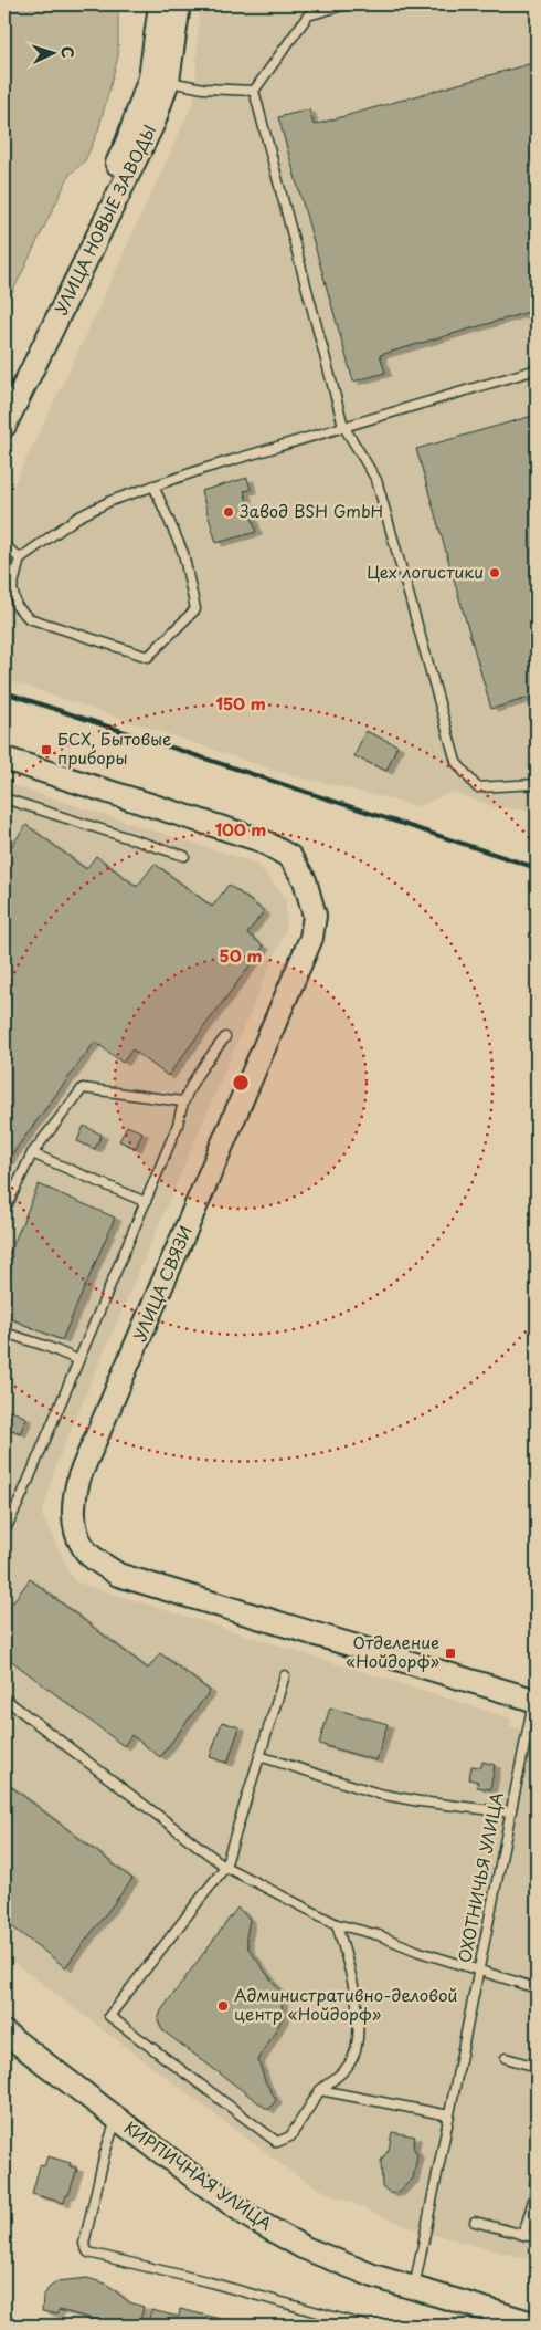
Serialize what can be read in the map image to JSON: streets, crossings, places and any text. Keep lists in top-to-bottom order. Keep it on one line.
{"streets":{"street":["УЛИЦА НОВЫЕ ЗАВОДЫ","УЛИЦА СВЯЗИ","КИРПИЧНАЯ УЛИЦА"],"lane":["ОХОТНИЧЬЯ УЛИЦА"]},"crossings":[["УЛИЦА СВЯЗИ","ОХОТНИЧЬЯ УЛИЦА"],["ОХОТНИЧЬЯ УЛИЦА","КИРПИЧНАЯ УЛИЦА"]],"places":{"other":["Завод BSH GmbH","Цех логистики","Административно-деловой центр «Нойдорф»"],"transit":["БСХ, Бытовые приборы","Отделение «Нойдорф»"]},"north":"right","rings":["150 m","100 m","50 m"]}
